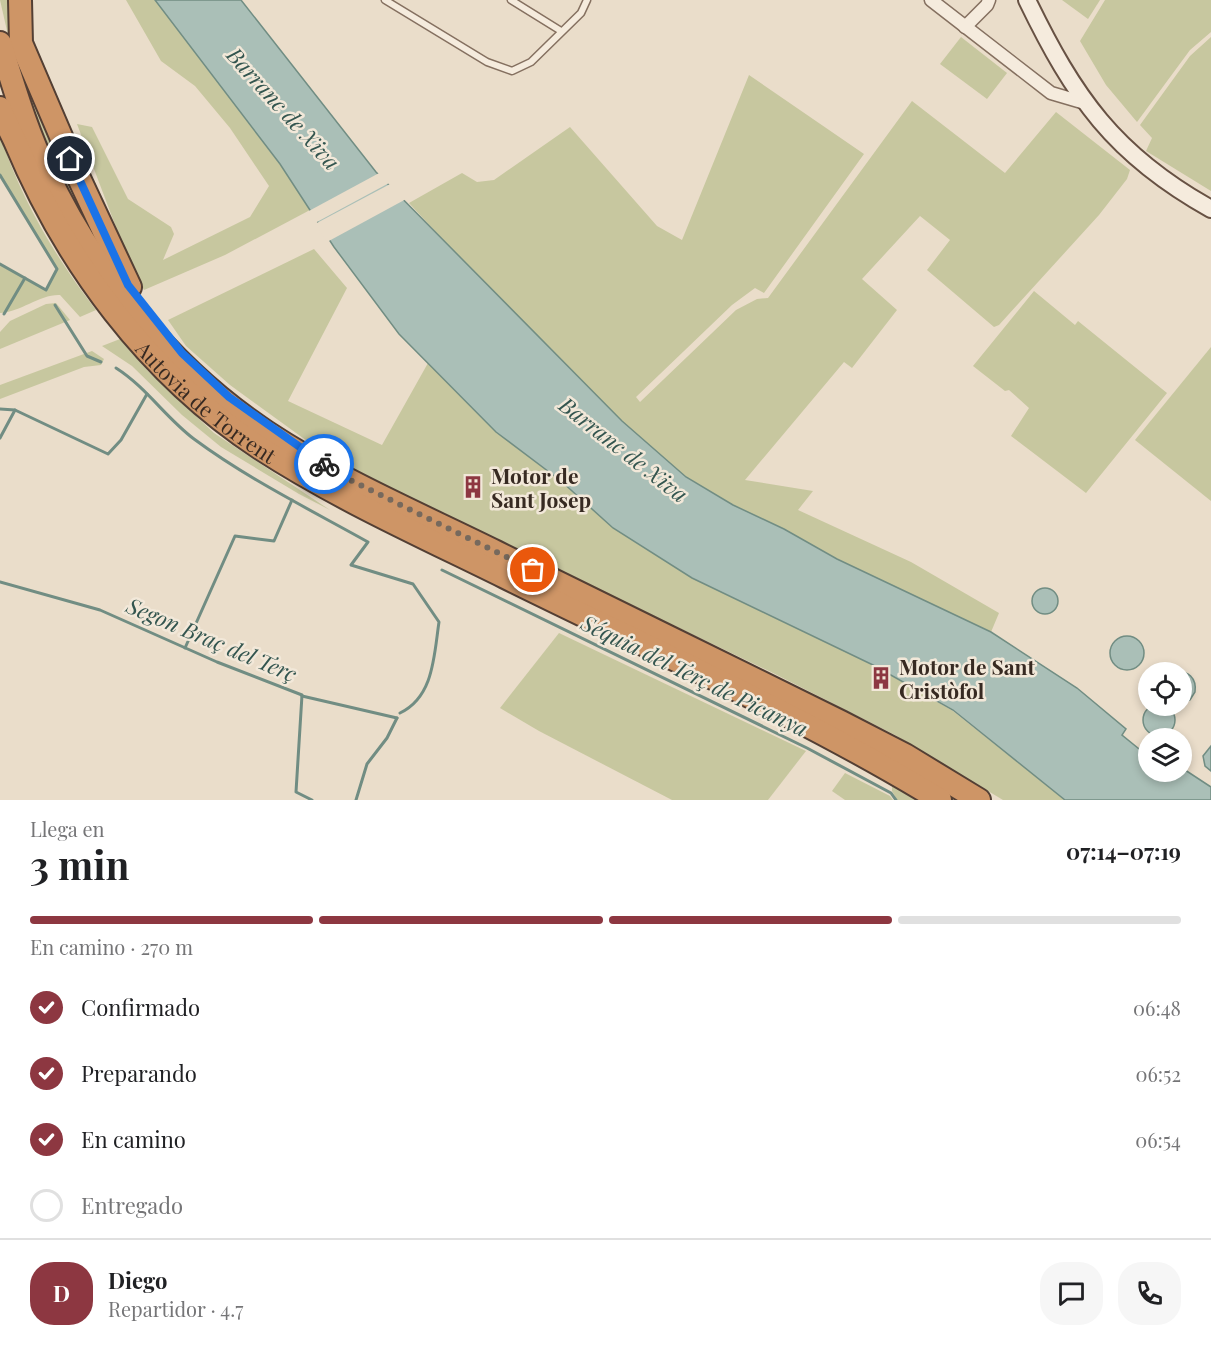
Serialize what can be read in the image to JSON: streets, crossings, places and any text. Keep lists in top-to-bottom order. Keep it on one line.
{"streets":{"highway":["Autovia de Torrent"]},"water":["Barranc de Xiva","Segon Braç del Terç","Séquia del Terç de Picanya"],"places":{"building":["Motor de Sant Josep","Motor de Sant Cristòfol"]},"page":{"heading":["3 min","Llega en","07:14–07:19"],"panel":["Diego","Repartidor · 4.7"],"bar":"En camino · 270 m","list":[["Confirmado","06:48"],["Preparando","06:52"],["En camino","06:54"],"Entregado"],"round":"D"}}
